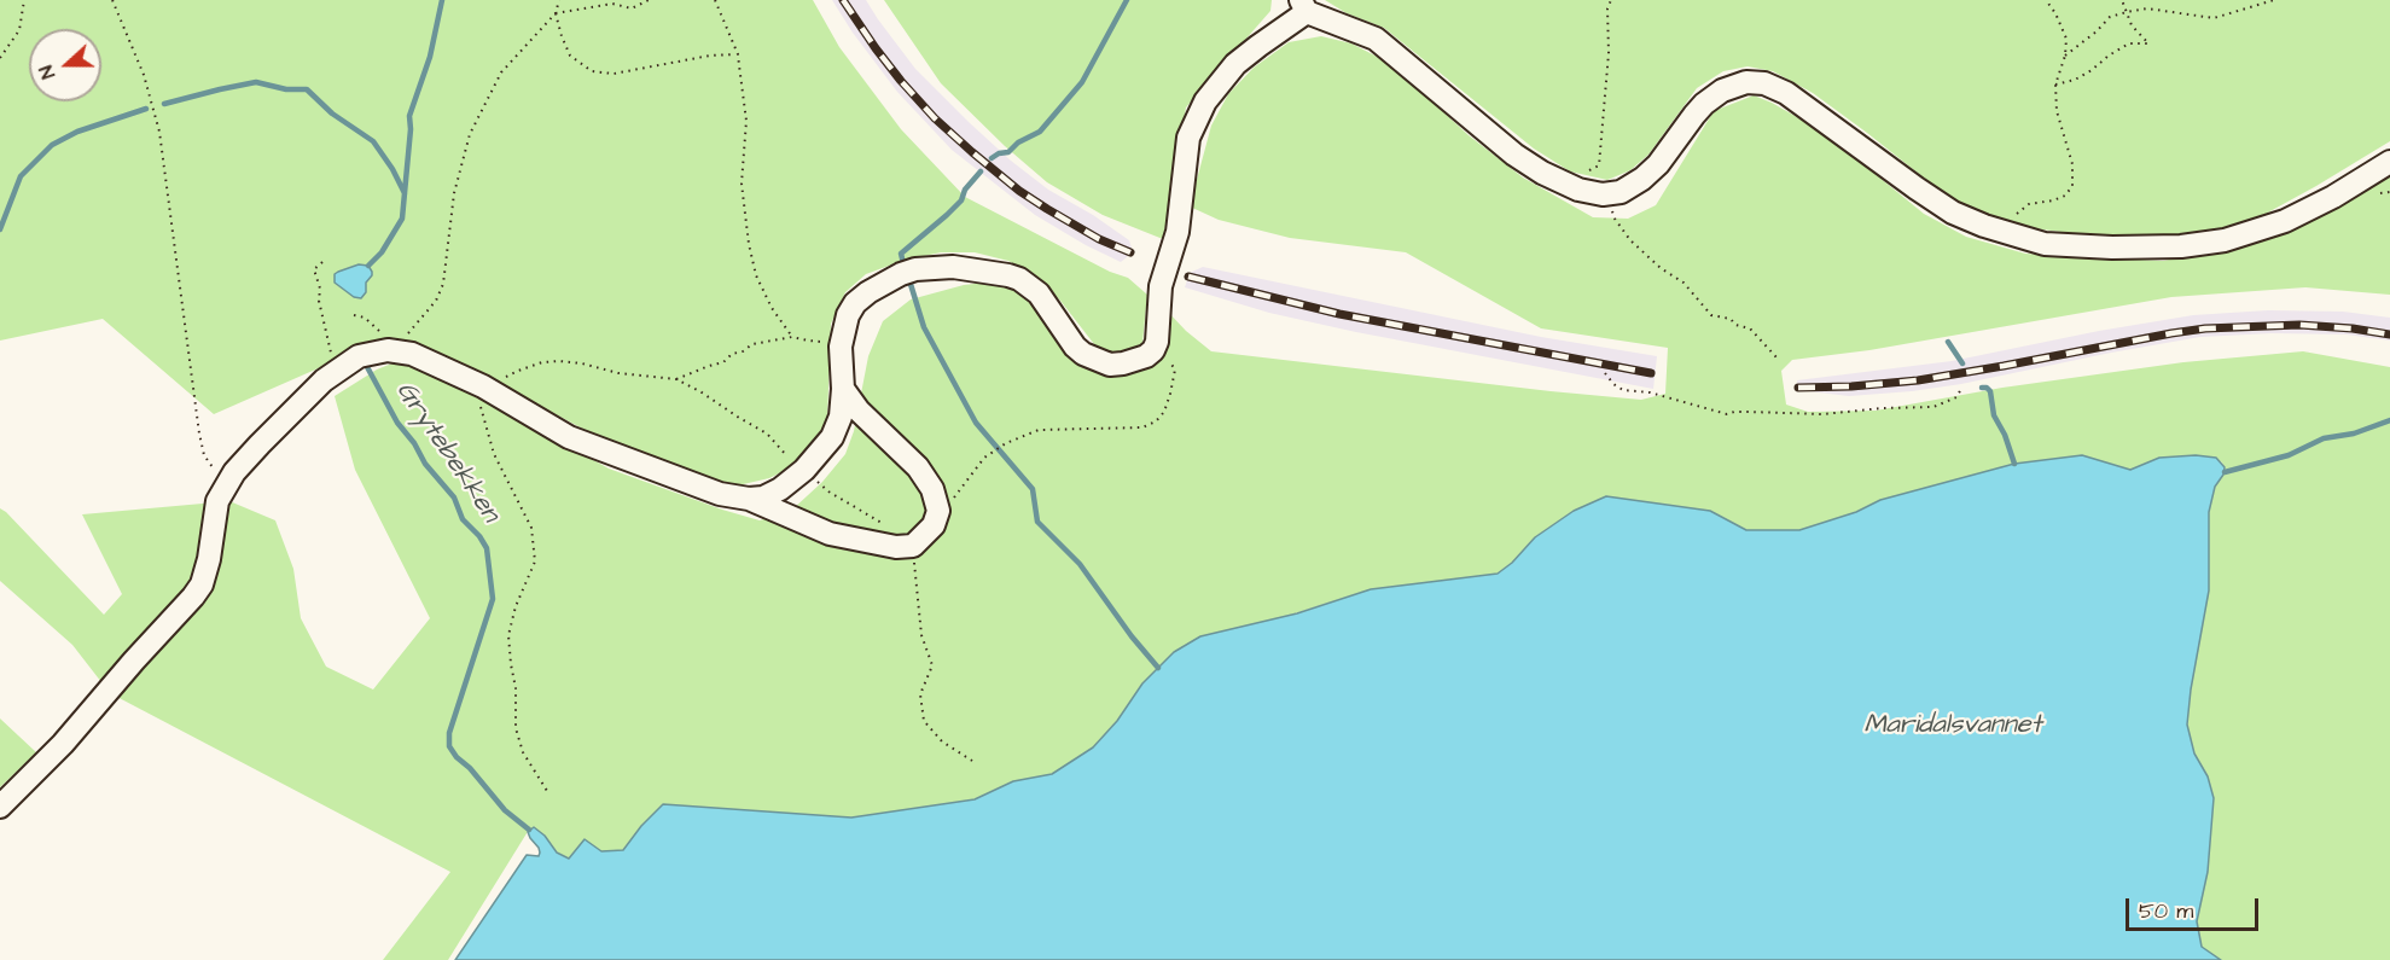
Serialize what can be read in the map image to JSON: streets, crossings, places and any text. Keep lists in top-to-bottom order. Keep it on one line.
{"water":["Grytebekken","Maridalsvannet"],"scale_bar":"50 m","north":"left"}
